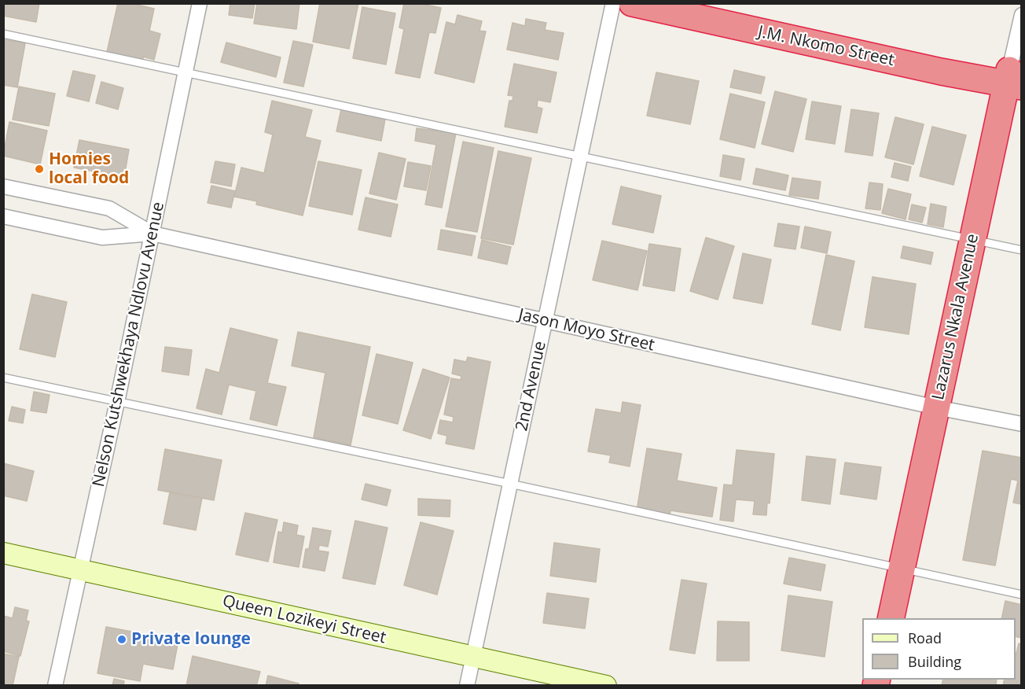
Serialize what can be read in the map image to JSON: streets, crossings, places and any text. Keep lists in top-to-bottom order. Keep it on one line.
{"streets":{"highway":["J.M. Nkomo Street","Lazarus Nkala Avenue"],"street":["Jason Moyo Street","Nelson Kutshwekhaya Ndlovu Avenue","2nd Avenue","Queen Lozikeyi Street"]},"crossings":[["J.M. Nkomo Street","Lazarus Nkala Avenue"],["Lazarus Nkala Avenue","Jason Moyo Street"],["Jason Moyo Street","Nelson Kutshwekhaya Ndlovu Avenue"],["Jason Moyo Street","2nd Avenue"],["Nelson Kutshwekhaya Ndlovu Avenue","Queen Lozikeyi Street"],["2nd Avenue","Queen Lozikeyi Street"]],"places":["Homies local food","Private lounge"],"legend":["Road","Building"]}
